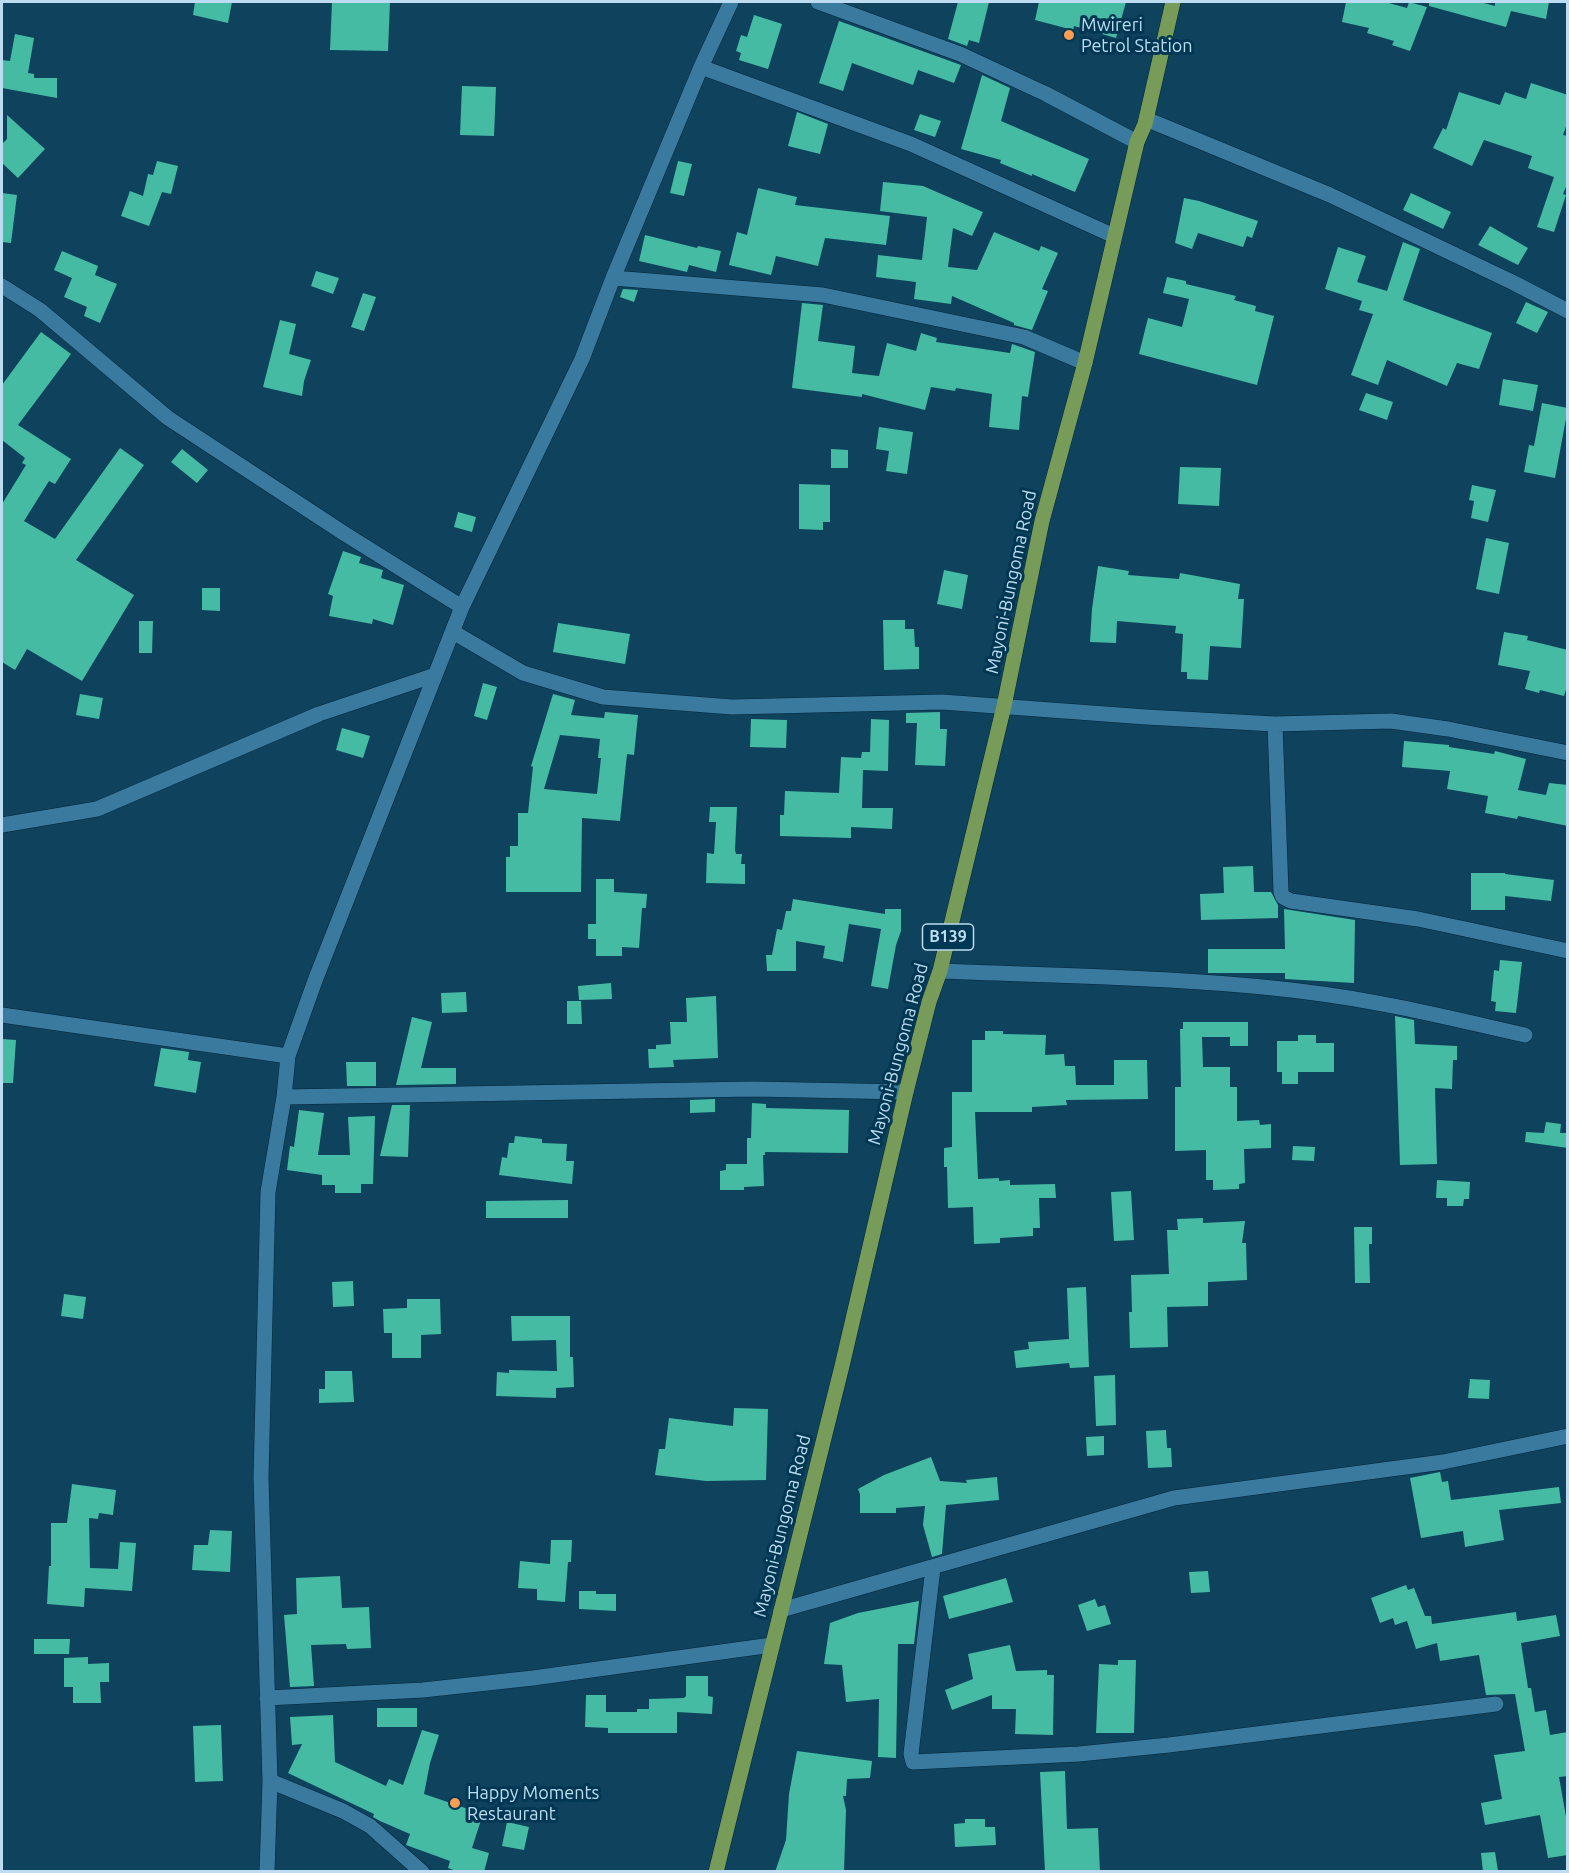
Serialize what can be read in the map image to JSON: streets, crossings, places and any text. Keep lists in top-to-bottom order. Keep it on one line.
{"streets":{"main road":["Mayoni-Bungoma Road","B139"]},"places":["Mwireri Petrol Station","Happy Moments Restaurant"]}
